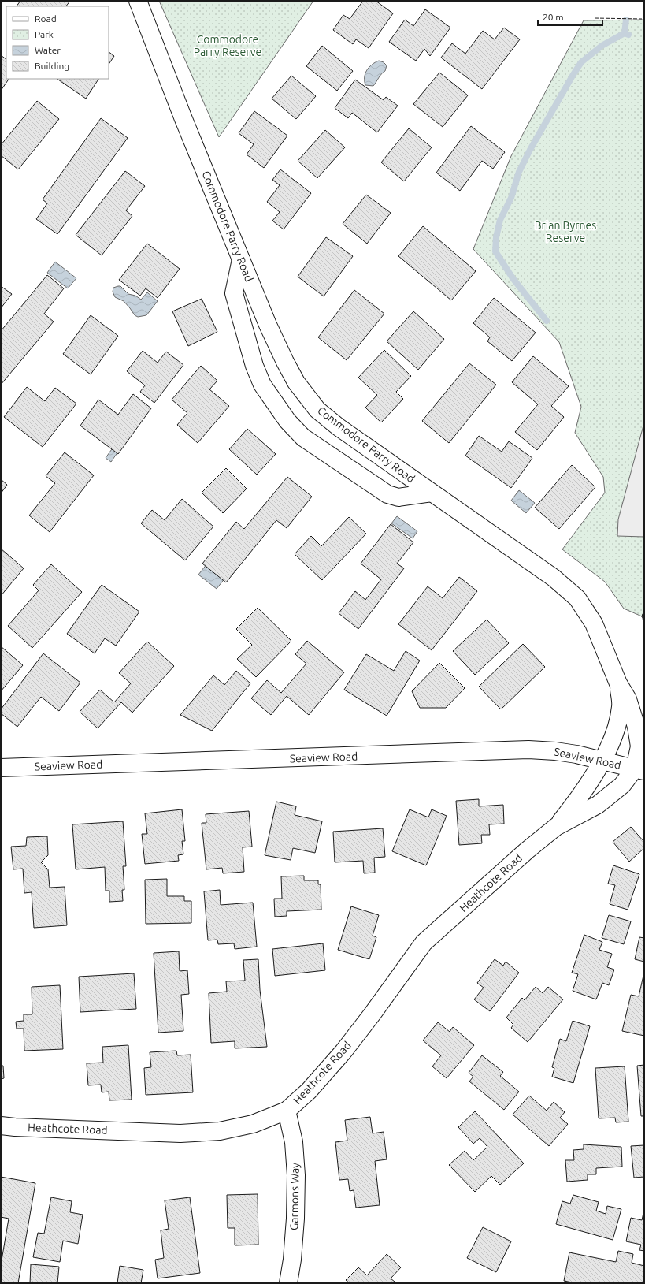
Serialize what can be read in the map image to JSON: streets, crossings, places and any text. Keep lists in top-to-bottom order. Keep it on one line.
{"streets":{"street":["Commodore Parry Road","Seaview Road","Heathcote Road","Garmons Way"]},"crossings":[["Commodore Parry Road","Seaview Road"],["Commodore Parry Road","Heathcote Road"],["Seaview Road","Heathcote Road"],["Heathcote Road","Garmons Way"]],"parks":["Commodore Parry Reserve","Brian Byrnes Reserve"],"legend":["Road","Park","Water","Building"],"scale_bar":"20 m"}
